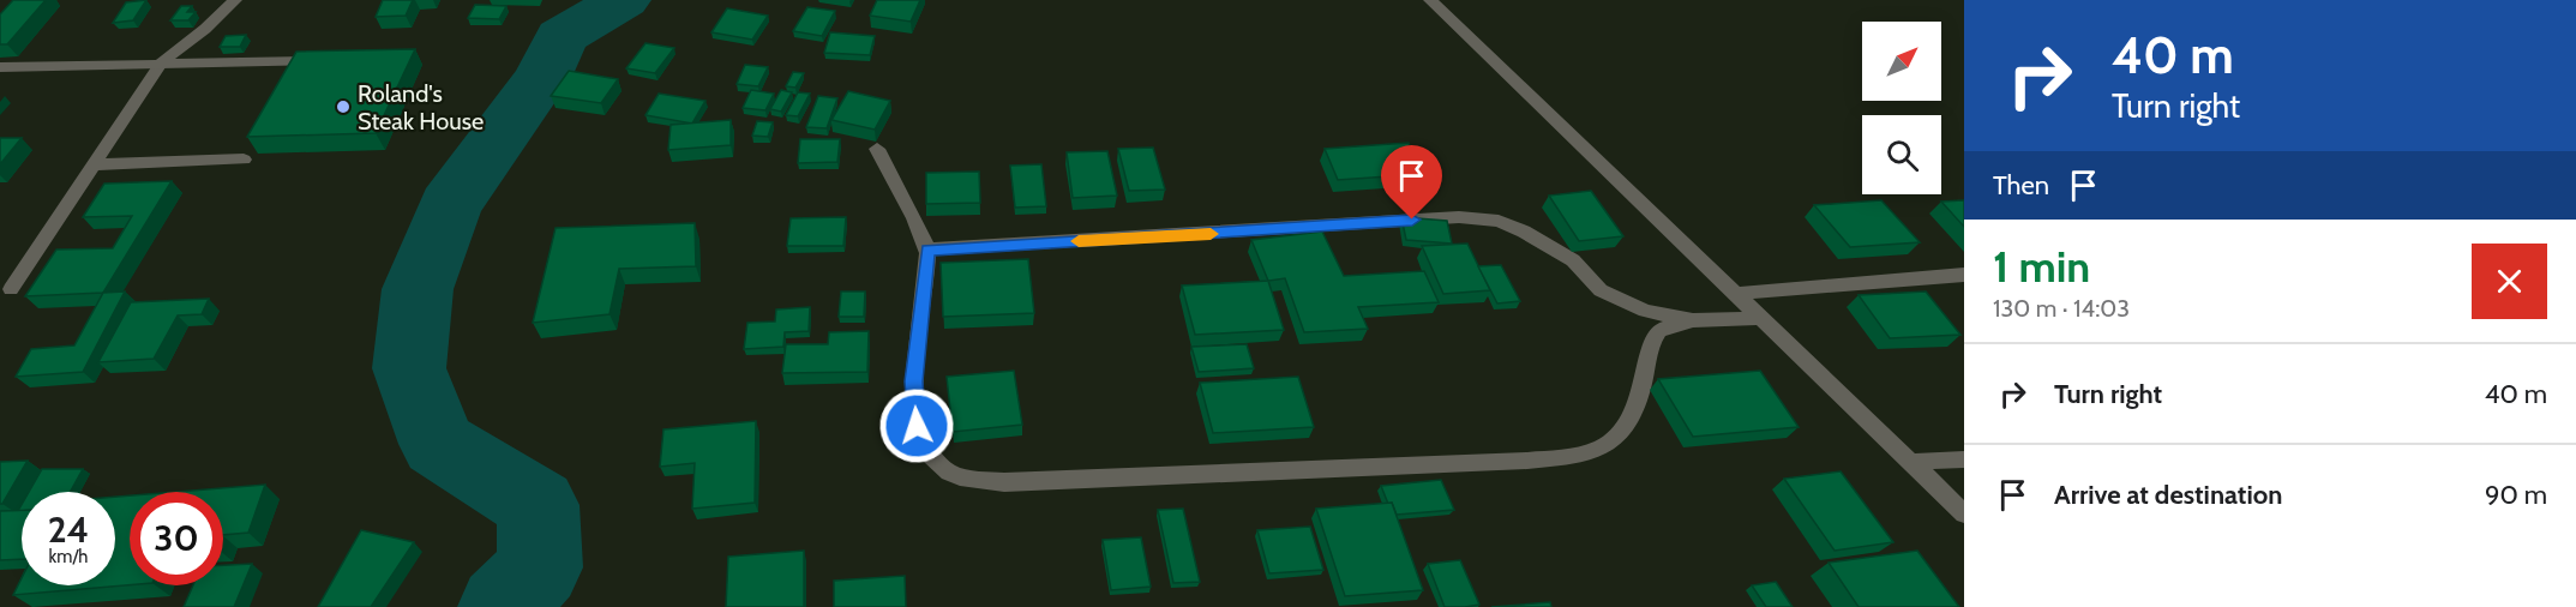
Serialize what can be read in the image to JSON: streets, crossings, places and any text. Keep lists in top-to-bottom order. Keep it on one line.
{"places":["Roland's Steak House"],"north":"top right","page":{"turn":["40 m","Turn right"],"then":"Then","heading":["1 min","130 m · 14:03"],"list":[{"name":"Turn right","value":"40 m"},{"name":"Arrive at destination","value":"90 m"}],"speed":"24 km/h","limit":"30"}}
